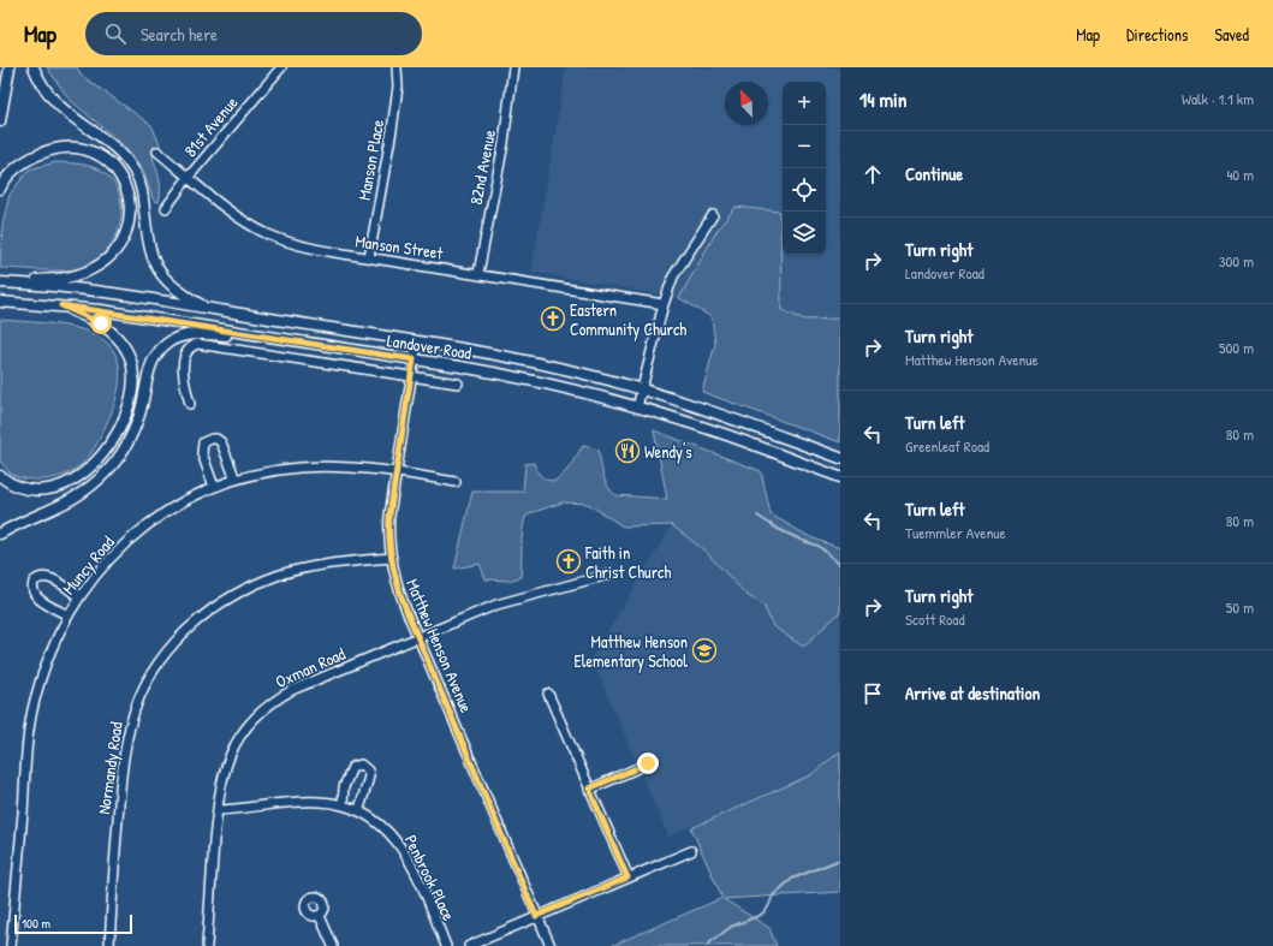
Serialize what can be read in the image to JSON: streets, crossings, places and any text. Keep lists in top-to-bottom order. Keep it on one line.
{"streets":{"main road":["Landover Road"],"street":["81st Avenue","Manson Place","82nd Avenue","Manson Street","Muncy Road","Matthew Henson Avenue","Oxman Road","Normandy Road","Penbrook Place"]},"crossings":[["81st Avenue","Manson Street"],["Manson Place","Manson Street"],["82nd Avenue","Manson Street"],["Landover Road","Matthew Henson Avenue"],["Muncy Road","Matthew Henson Avenue"],["Matthew Henson Avenue","Oxman Road"],["Matthew Henson Avenue","Normandy Road"],["Oxman Road","Penbrook Place"]],"places":{"church":["Eastern Community Church","Faith in Christ Church"],"restaurant":["Wendy's"],"school or university":["Matthew Henson Elementary School"]},"scale_bar":"100 m","north":"top left","page":{"header":"Map","search":"Search here","nav":["Map","Directions","Saved"],"heading":["14 min","Walk · 1.1 km"],"map_buttons":["+","−"],"list":[["Continue","40 m"],["Turn right","Landover Road","300 m"],["Turn right","Matthew Henson Avenue","500 m"],["Turn left","Greenleaf Road","80 m"],["Turn left","Tuemmler Avenue","80 m"],["Turn right","Scott Road","50 m"],"Arrive at destination"],"scale":"100 m"}}
